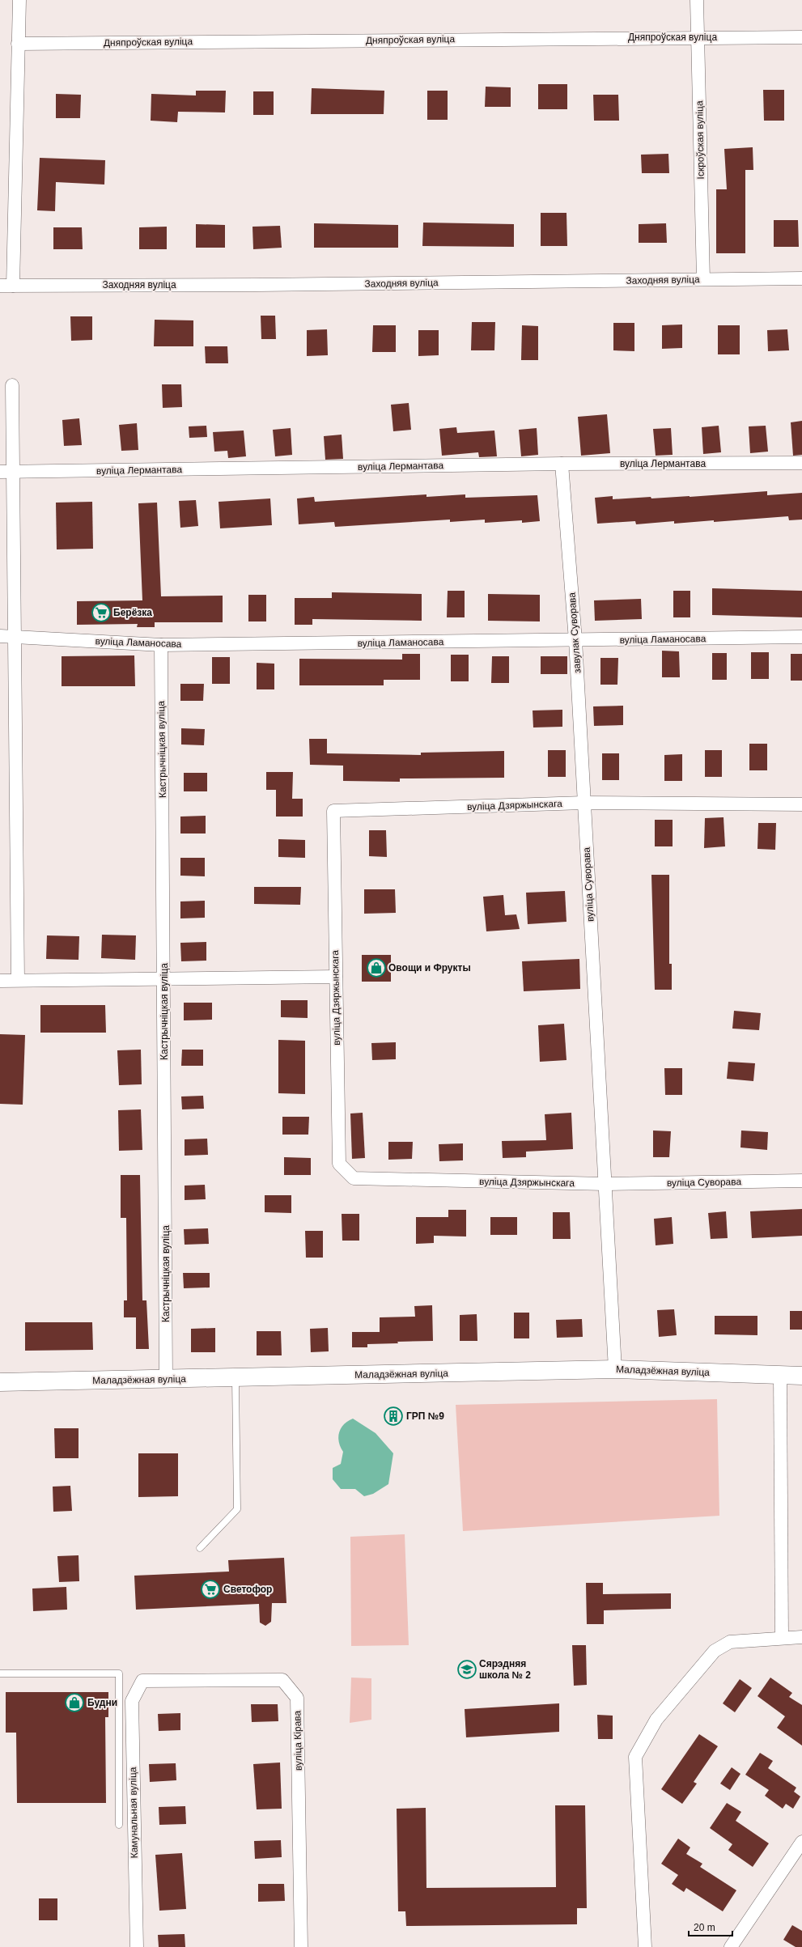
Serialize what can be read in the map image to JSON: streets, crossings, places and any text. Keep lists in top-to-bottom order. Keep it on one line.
{"streets":{"street":["Дняпроўская вуліца","Іскроўская вуліца","Заходняя вуліца","вуліца Лермантава","завулак Суворава","вуліца Ламаносава","Кастрычніцкая вуліца","вуліца Дзяржынскага","вуліца Суворава","Маладзёжная вуліца","вуліца Кірава","Камунальная вуліца"]},"crossings":[["Дняпроўская вуліца","Іскроўская вуліца"],["Іскроўская вуліца","Заходняя вуліца"],["вуліца Лермантава","завулак Суворава"],["завулак Суворава","вуліца Ламаносава"],["завулак Суворава","вуліца Дзяржынскага"],["завулак Суворава","вуліца Суворава"],["вуліца Ламаносава","Кастрычніцкая вуліца"],["Кастрычніцкая вуліца","Маладзёжная вуліца"],["вуліца Дзяржынскага","вуліца Суворава"],["вуліца Суворава","Маладзёжная вуліца"],["вуліца Кірава","Камунальная вуліца"]],"places":{"supermarket":["Берёзка","Светофор"],"shop":["Овощи и Фрукты","Будни"],"building":["ГРП №9"],"school or university":["Сярэдняя школа № 2"]},"scale_bar":"20 m"}
